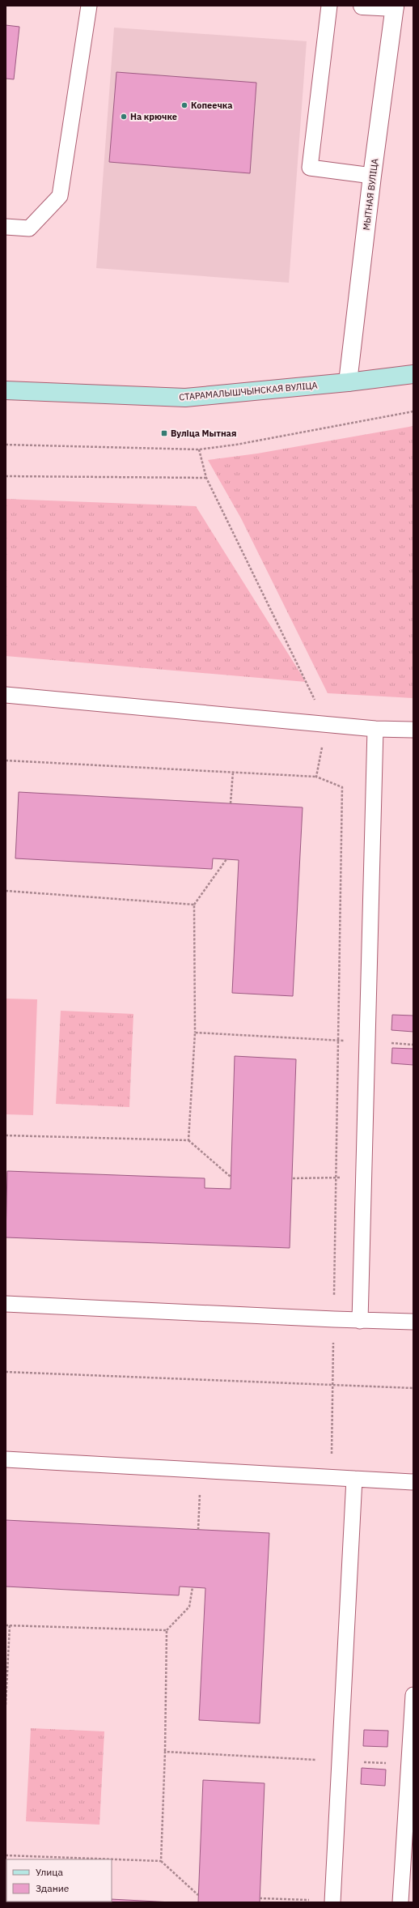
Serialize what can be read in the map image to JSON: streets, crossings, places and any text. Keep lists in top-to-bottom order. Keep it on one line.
{"streets":{"main road":["СТАРАМАЛЫШЧЫНСКАЯ ВУЛІЦА"],"street":["МЫТНАЯ ВУЛІЦА"]},"crossings":[["МЫТНАЯ ВУЛІЦА","СТАРАМАЛЫШЧЫНСКАЯ ВУЛІЦА"]],"places":{"other":["Копеечка","На крючке"],"transit":["Вуліца Мытная"]},"legend":["Улица","Здание"]}
